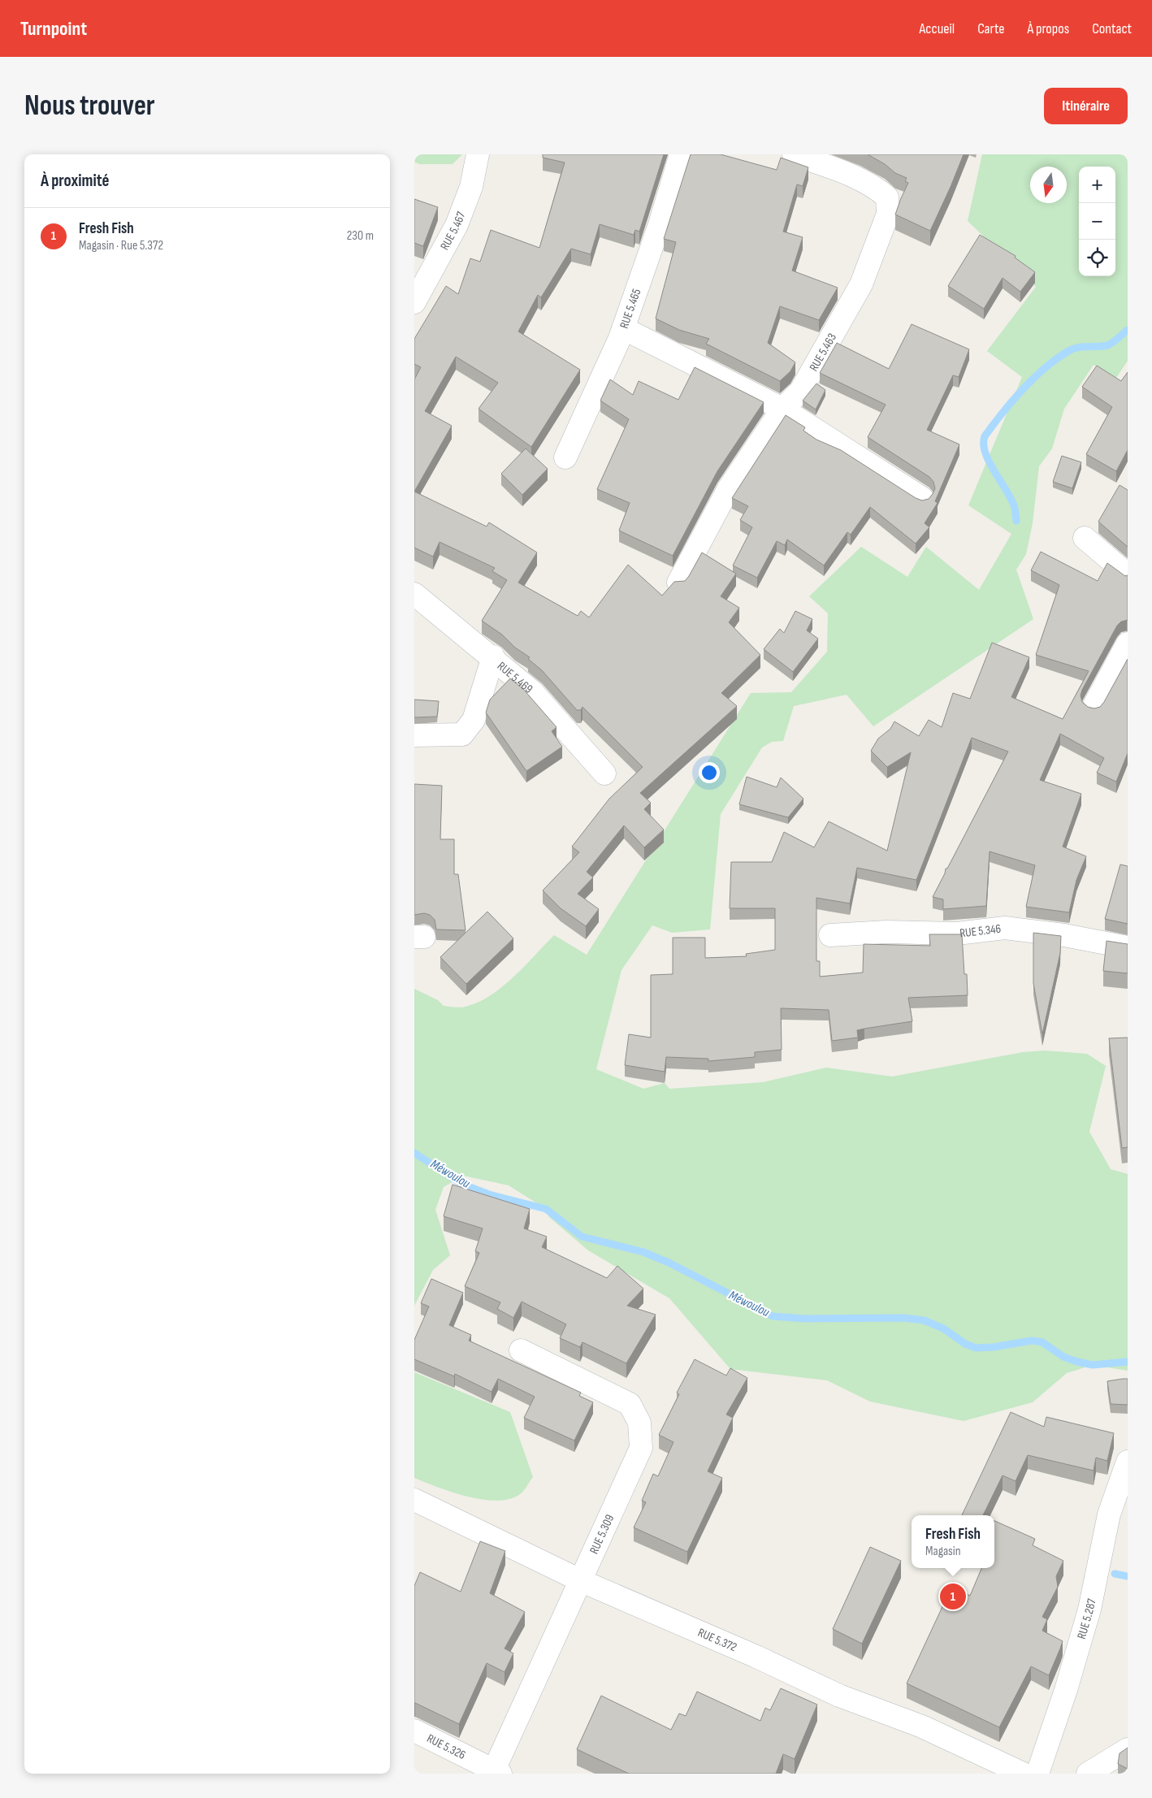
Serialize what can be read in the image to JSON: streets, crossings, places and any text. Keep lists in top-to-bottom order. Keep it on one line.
{"streets":{"street":["RUE 5.467","RUE 5.465","RUE 5.463","RUE 5.469","RUE 5.346","RUE 5.309","RUE 5.287","RUE 5.372","RUE 5.326"]},"crossings":[["RUE 5.309","RUE 5.372"],["RUE 5.309","RUE 5.326"]],"water":["Méwoulou"],"north":"bottom","page":{"header":"Turnpoint","nav":["Accueil","Carte","À propos","Contact"],"buttons":"Itinéraire","title":"Nous trouver","heading":"À proximité","map_buttons":["+","−"],"list":[{"mark":"1","name":"Fresh Fish","note":"Magasin · Rue 5.372","value":"230 m"}],"popup":["Fresh Fish","Magasin"],"pins":"1"}}
